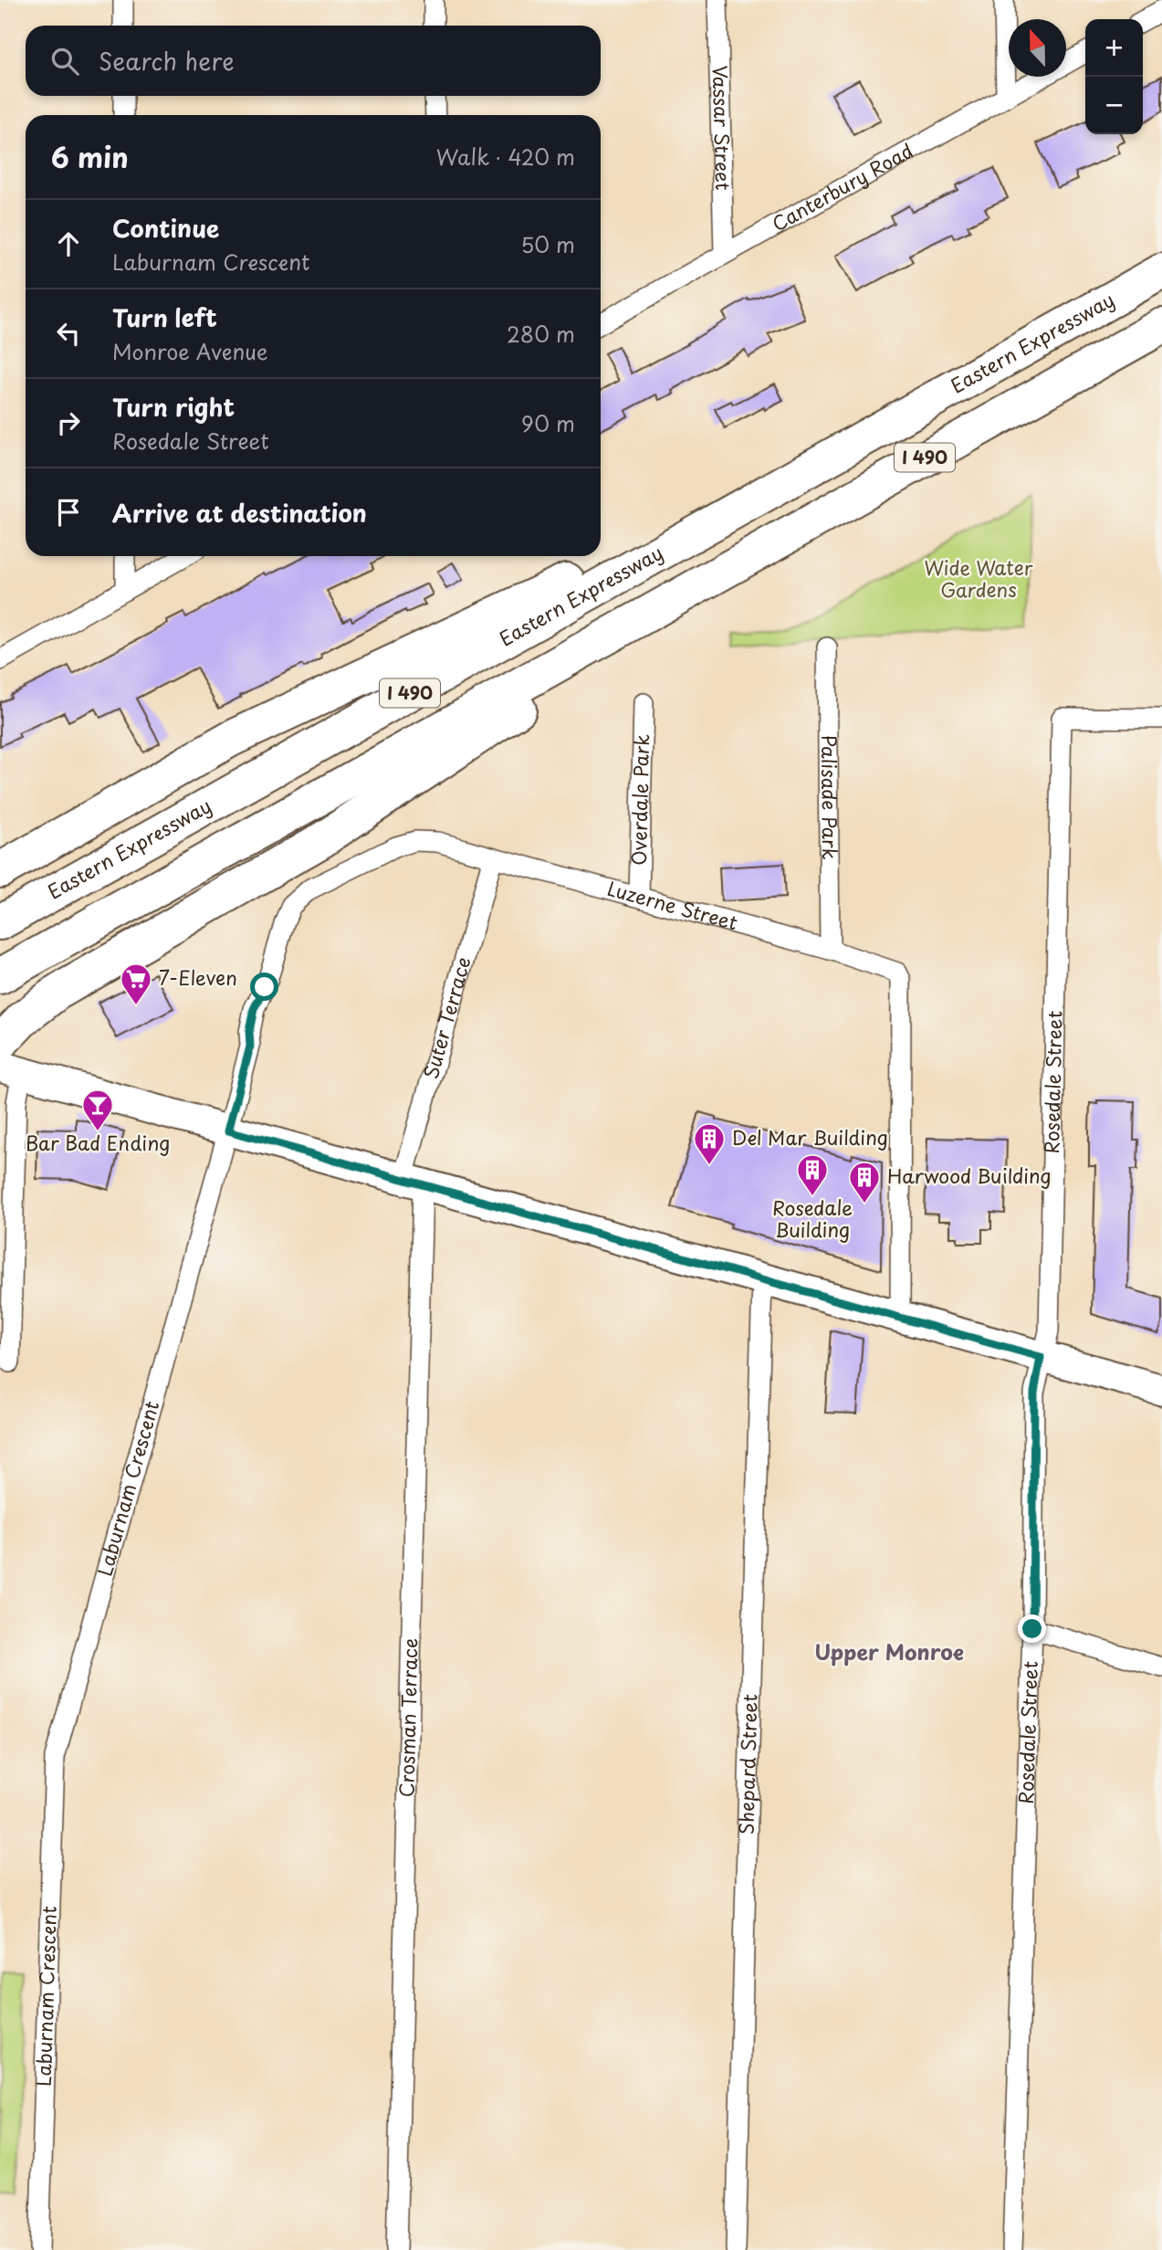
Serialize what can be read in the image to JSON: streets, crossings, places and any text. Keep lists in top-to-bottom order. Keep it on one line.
{"streets":{"highway":["Eastern Expressway","I 490"],"street":["Vassar Street","Canterbury Road","Palisade Park","Overdale Park","Luzerne Street","Suter Terrace","Rosedale Street","Laburnam Crescent","Crosman Terrace","Shepard Street"]},"crossings":[["Vassar Street","Canterbury Road"],["Palisade Park","Luzerne Street"],["Overdale Park","Luzerne Street"],["Luzerne Street","Suter Terrace"],["Luzerne Street","Laburnam Crescent"],["Suter Terrace","Crosman Terrace"]],"districts":["Upper Monroe"],"parks":["Wide Water Gardens"],"places":{"supermarket":["7-Eleven"],"bar":["Bar Bad Ending"],"building":["Del Mar Building","Rosedale Building","Harwood Building"]},"north":"top","page":{"map_buttons":["+","−"],"search":"Search here","heading":["6 min","Walk · 420 m"],"list":[["Continue","Laburnam Crescent","50 m"],["Turn left","Monroe Avenue","280 m"],["Turn right","Rosedale Street","90 m"],"Arrive at destination"]}}
